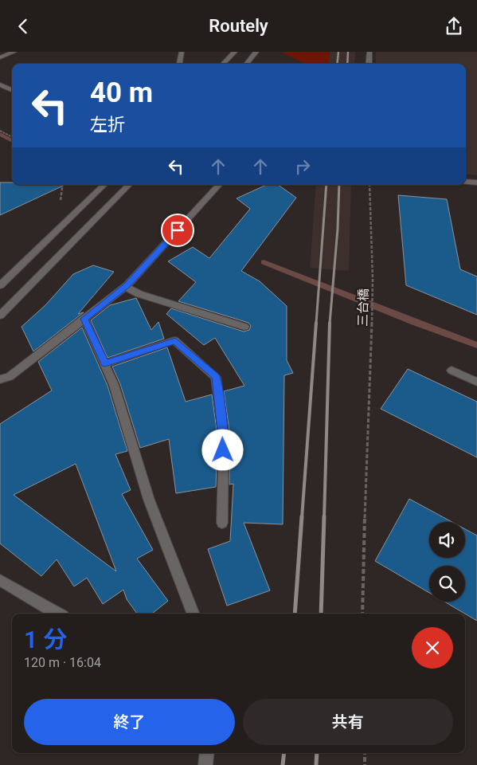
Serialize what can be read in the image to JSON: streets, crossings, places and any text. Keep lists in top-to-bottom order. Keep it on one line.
{"streets":{"path":["三台橋"]},"page":{"header":"Routely","turn":["40 m","左折"],"heading":["1 分","120 m · 16:04"],"buttons":["終了","共有"]}}
